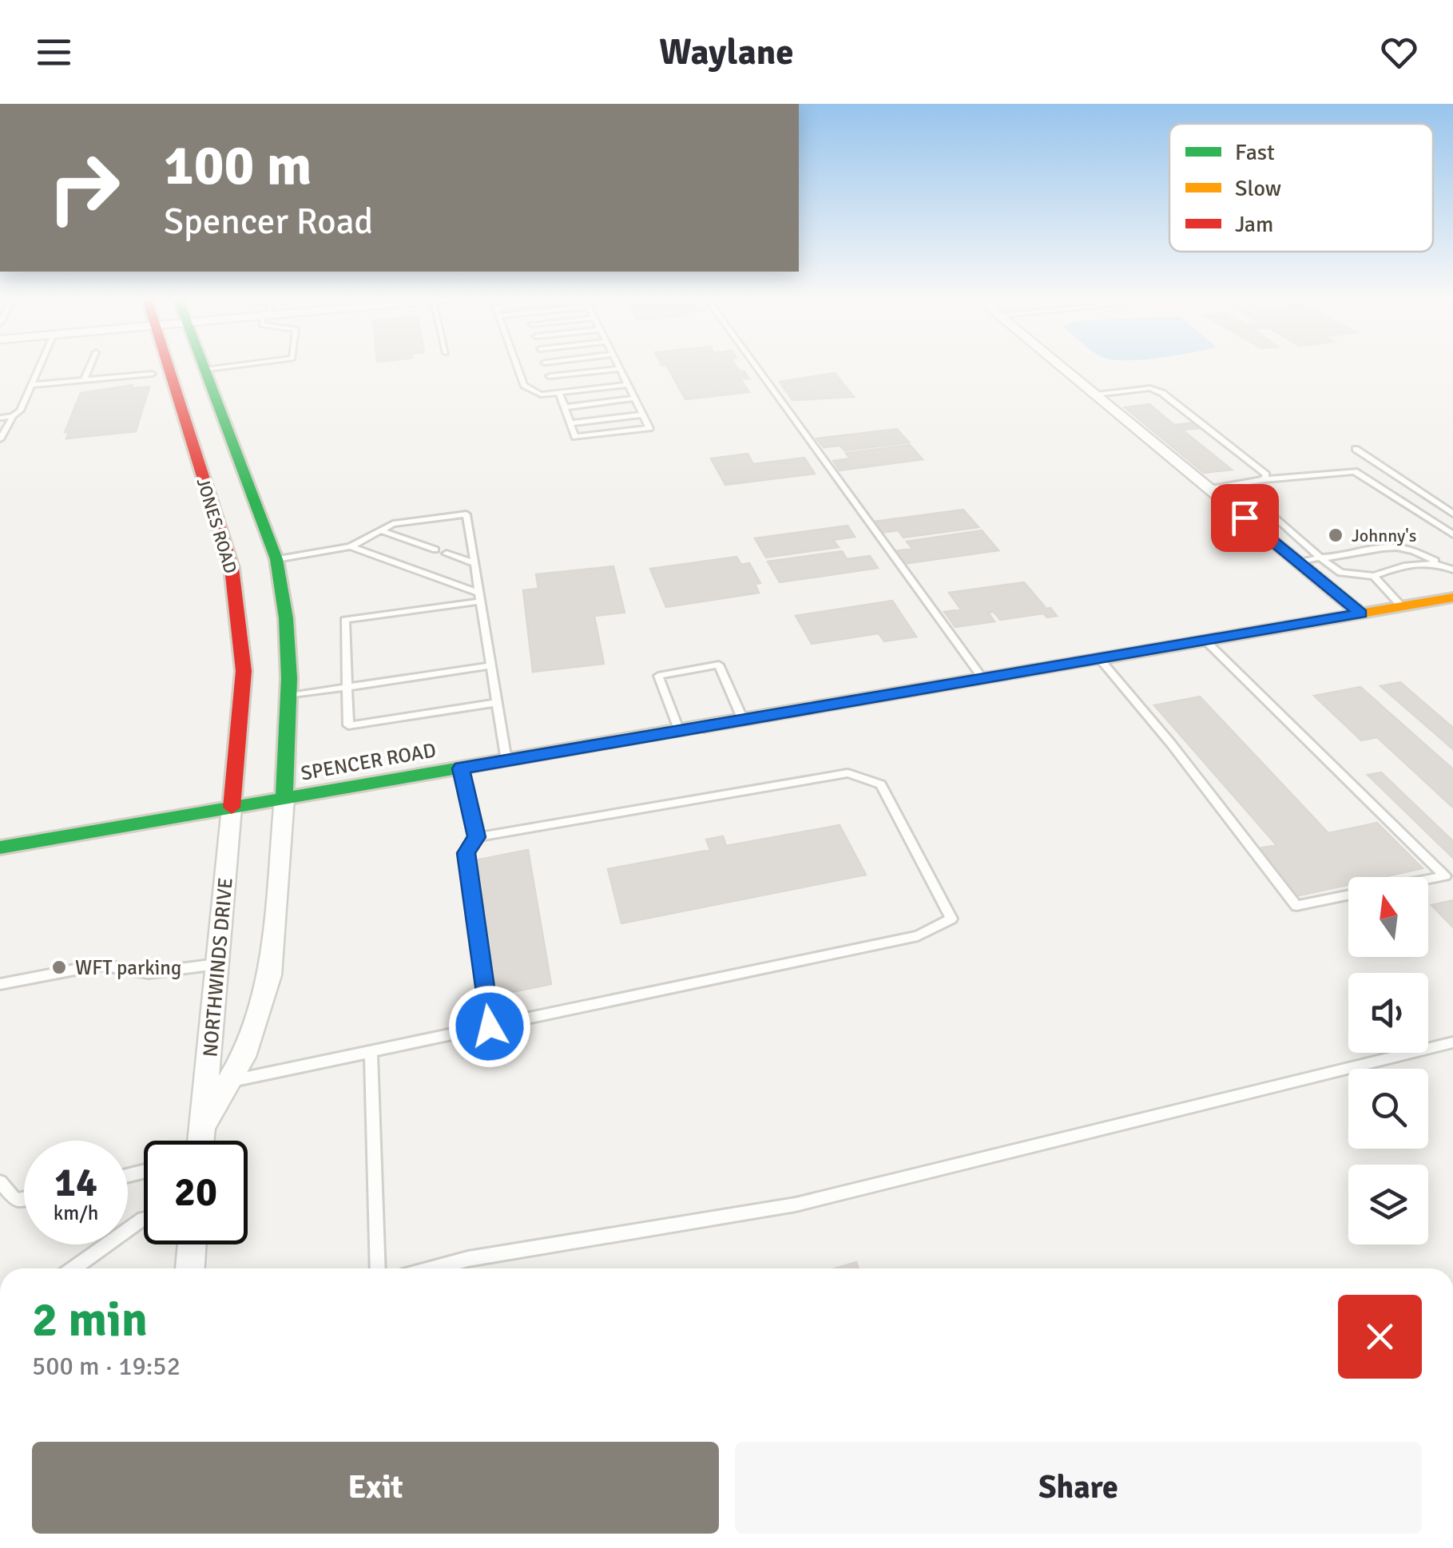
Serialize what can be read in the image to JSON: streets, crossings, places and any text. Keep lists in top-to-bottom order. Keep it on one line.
{"streets":{"main road":["JONES ROAD","SPENCER ROAD"],"street":["NORTHWINDS DRIVE"]},"crossings":[["JONES ROAD","SPENCER ROAD"],["JONES ROAD","NORTHWINDS DRIVE"],["SPENCER ROAD","NORTHWINDS DRIVE"]],"places":["Johnny's","WFT parking"],"legend":["Fast","Slow","Jam"],"north":"top","page":{"header":"Waylane","turn":["100 m","Spencer Road"],"speed":"14 km/h","limit":"20","heading":["2 min","500 m · 19:52"],"buttons":["Exit","Share"]}}
